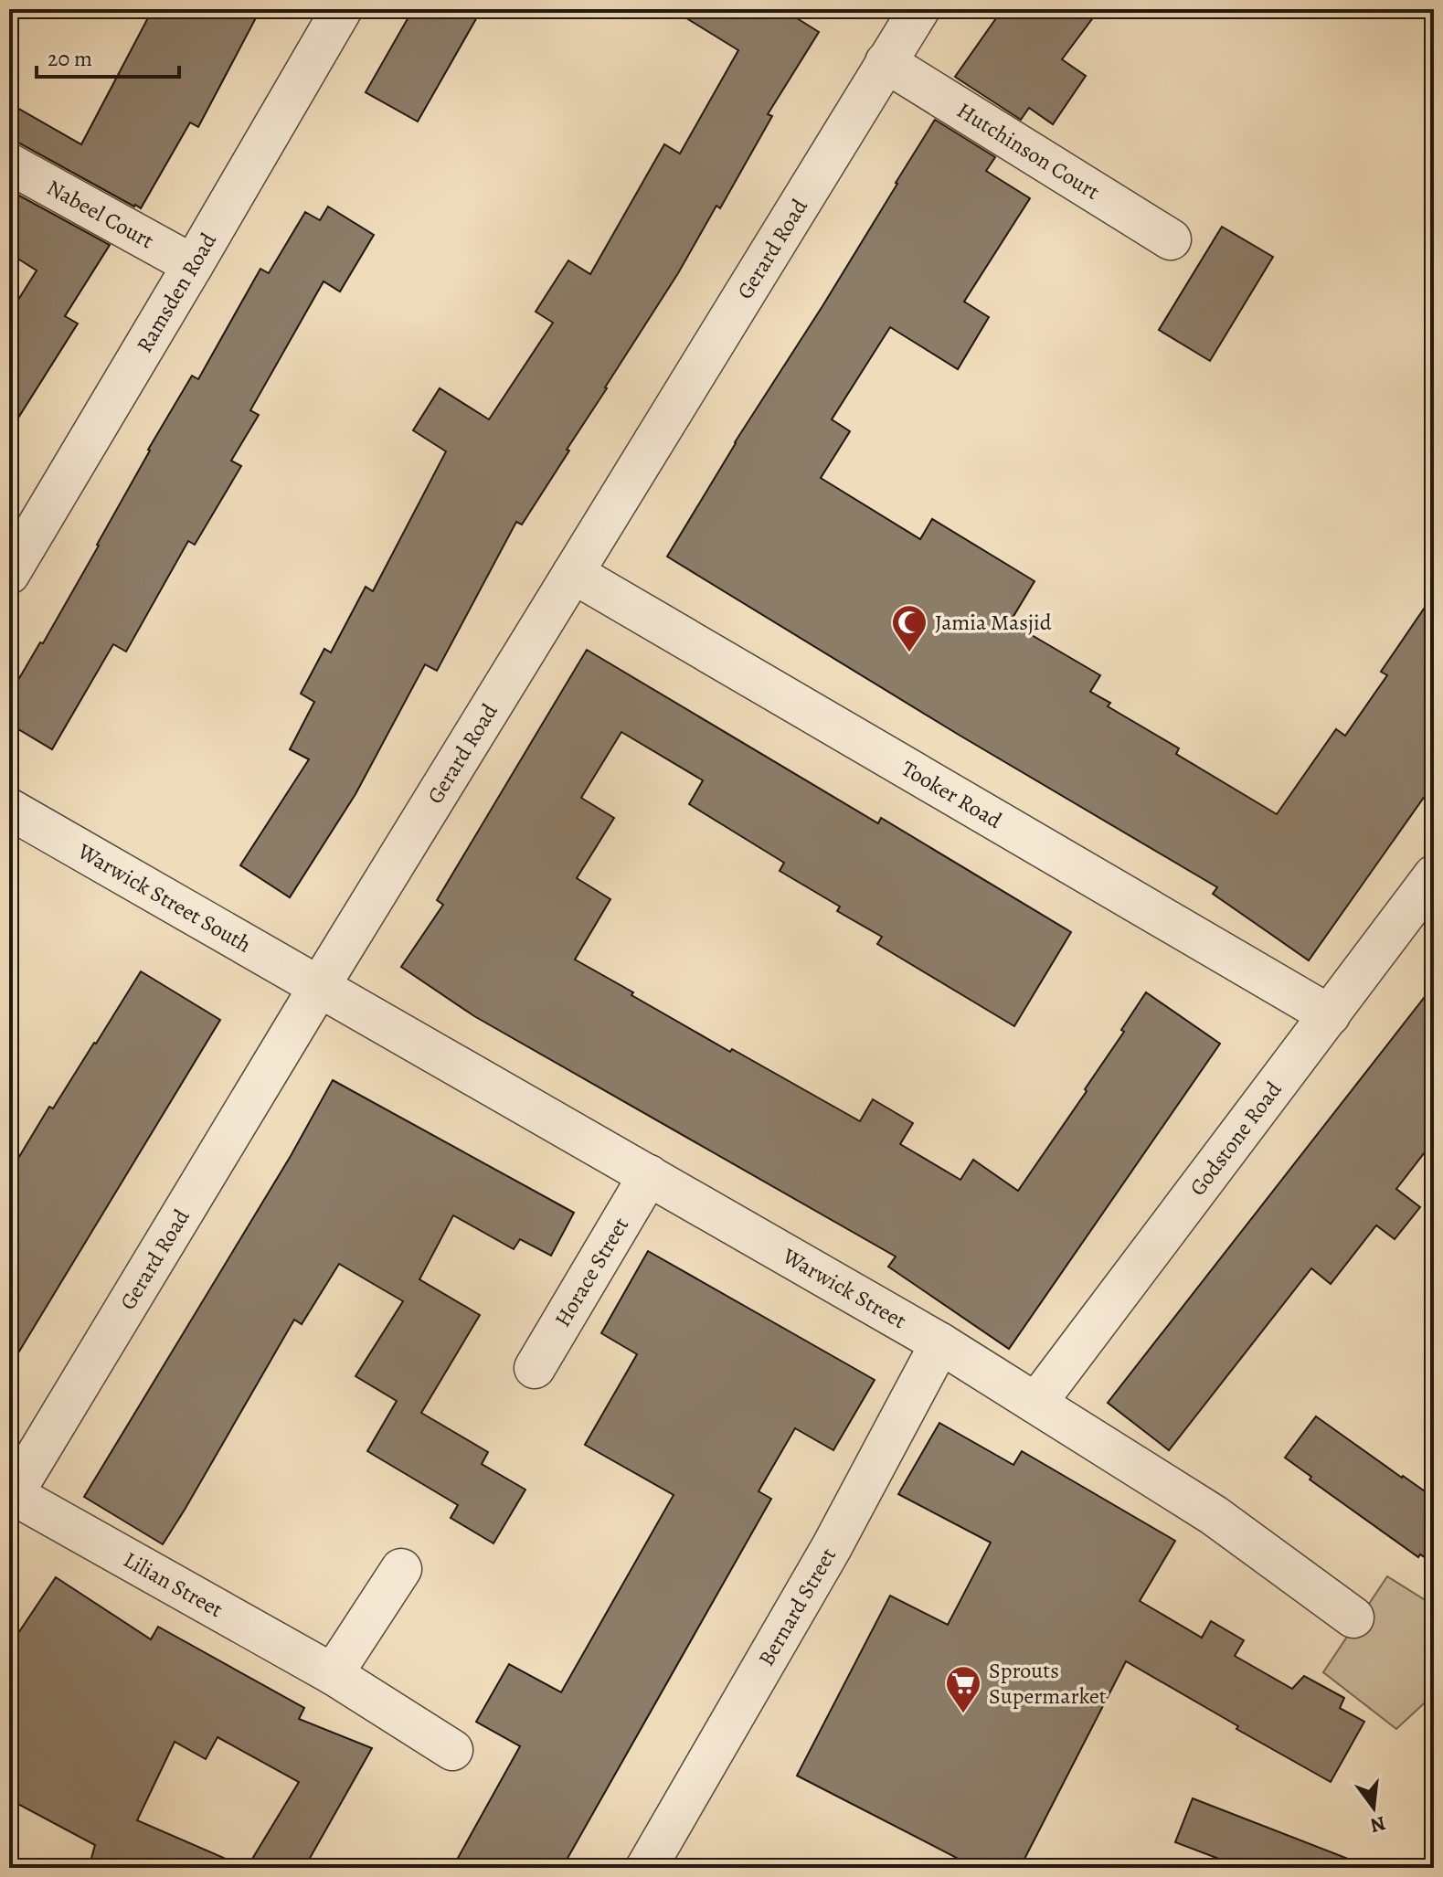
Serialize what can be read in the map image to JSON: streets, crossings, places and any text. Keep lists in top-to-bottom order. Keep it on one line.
{"streets":{"street":["Hutchinson Court","Nabeel Court","Gerard Road","Ramsden Road","Tooker Road","Warwick Street South","Godstone Road","Horace Street","Warwick Street","Lilian Street","Bernard Street"]},"crossings":[["Hutchinson Court","Gerard Road"],["Nabeel Court","Ramsden Road"],["Gerard Road","Tooker Road"],["Gerard Road","Warwick Street South"],["Gerard Road","Warwick Street"],["Gerard Road","Lilian Street"],["Tooker Road","Godstone Road"],["Warwick Street South","Warwick Street"],["Godstone Road","Warwick Street"],["Horace Street","Warwick Street"],["Warwick Street","Bernard Street"]],"places":{"mosque":["Jamia Masjid"],"supermarket":["Sprouts Supermarket"]},"scale_bar":"20 m","north":"bottom"}
